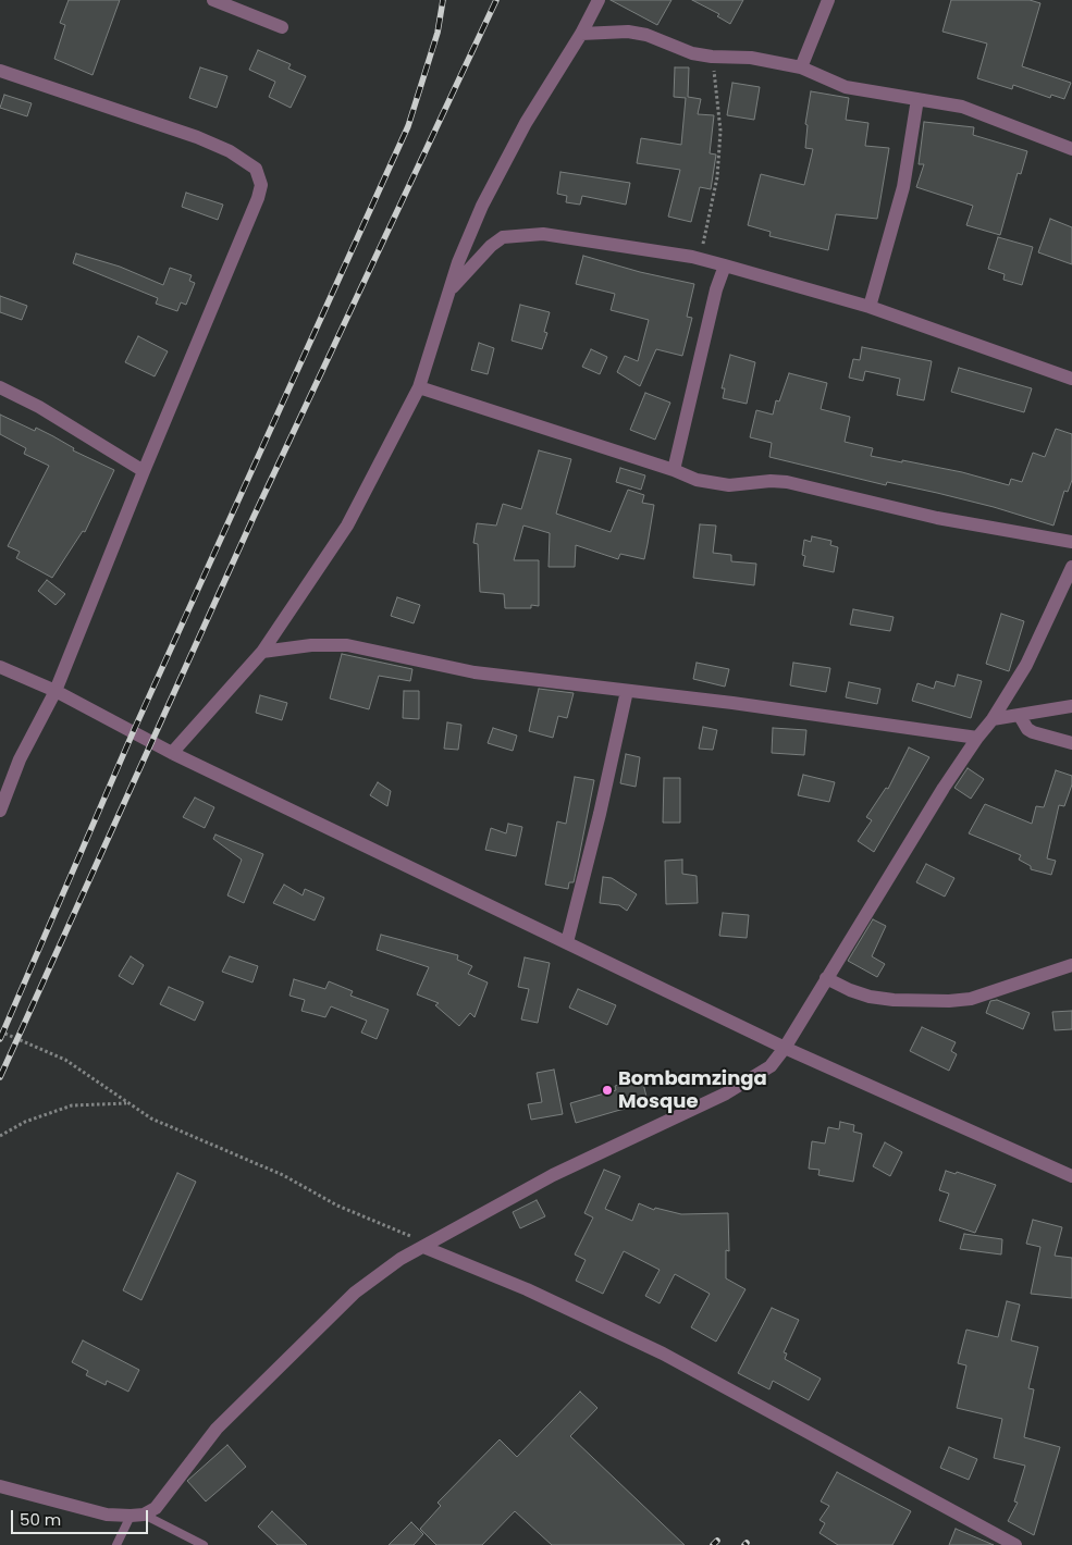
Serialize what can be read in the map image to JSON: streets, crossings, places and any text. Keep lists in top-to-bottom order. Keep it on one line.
{"places":["Bombamzinga Mosque"],"scale_bar":"50 m"}
